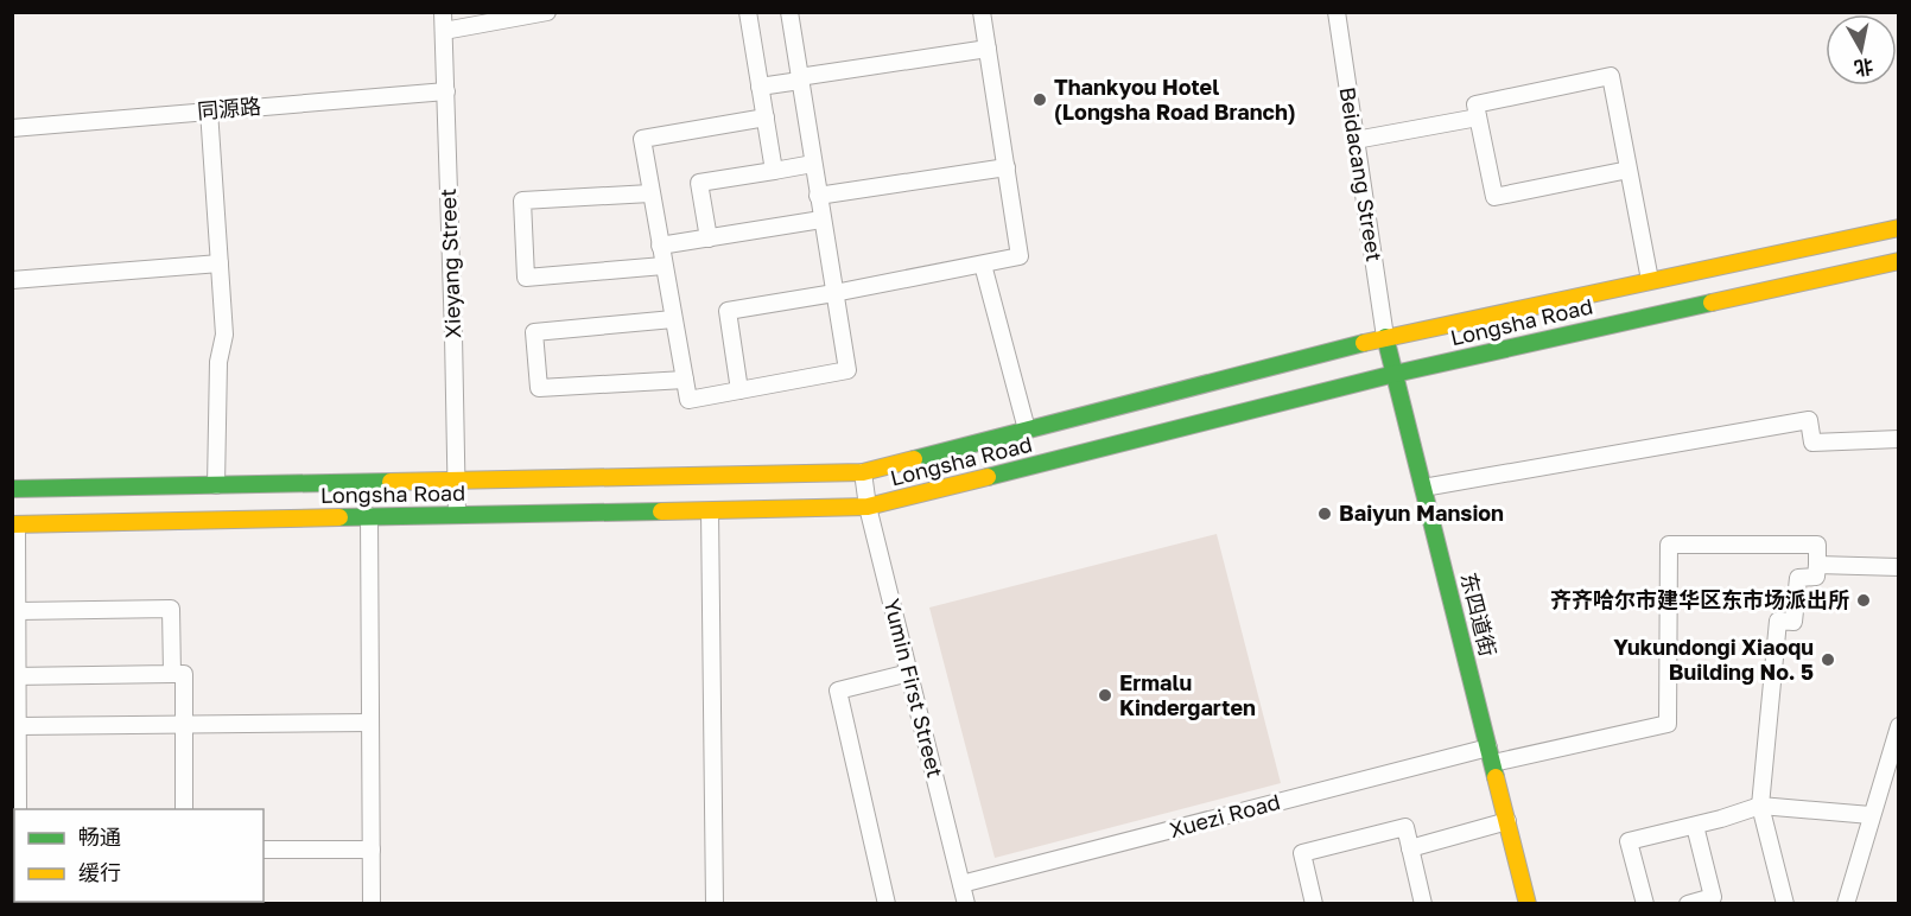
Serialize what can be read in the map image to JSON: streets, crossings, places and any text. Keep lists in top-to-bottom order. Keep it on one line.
{"streets":{"main road":["Longsha Road","东四道街"],"street":["同源路","Beidacang Street","Xieyang Street","Yumin First Street","Xuezi Road"]},"crossings":[["同源路","Xieyang Street"],["Beidacang Street","Longsha Road"],["Beidacang Street","东四道街"],["Xieyang Street","Longsha Road"],["Longsha Road","东四道街"],["Longsha Road","Yumin First Street"],["东四道街","Xuezi Road"],["Yumin First Street","Xuezi Road"]],"places":["Thankyou Hotel (Longsha Road Branch)","Baiyun Mansion","齐齐哈尔市建华区东市场派出所","Yukundongi Xiaoqu Building No. 5","Ermalu Kindergarten"],"legend":["畅通","缓行"],"north":"bottom"}
